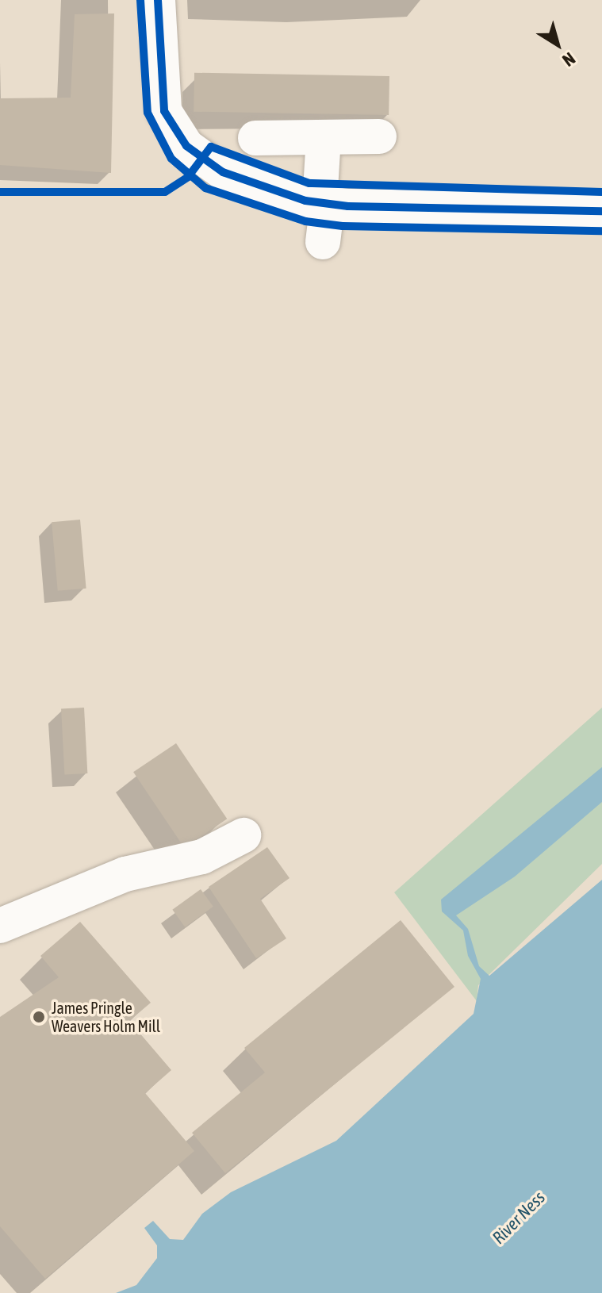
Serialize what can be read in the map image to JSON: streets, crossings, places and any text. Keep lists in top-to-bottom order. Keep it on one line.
{"water":["River Ness"],"places":["James Pringle Weavers Holm Mill"],"north":"bottom right"}
